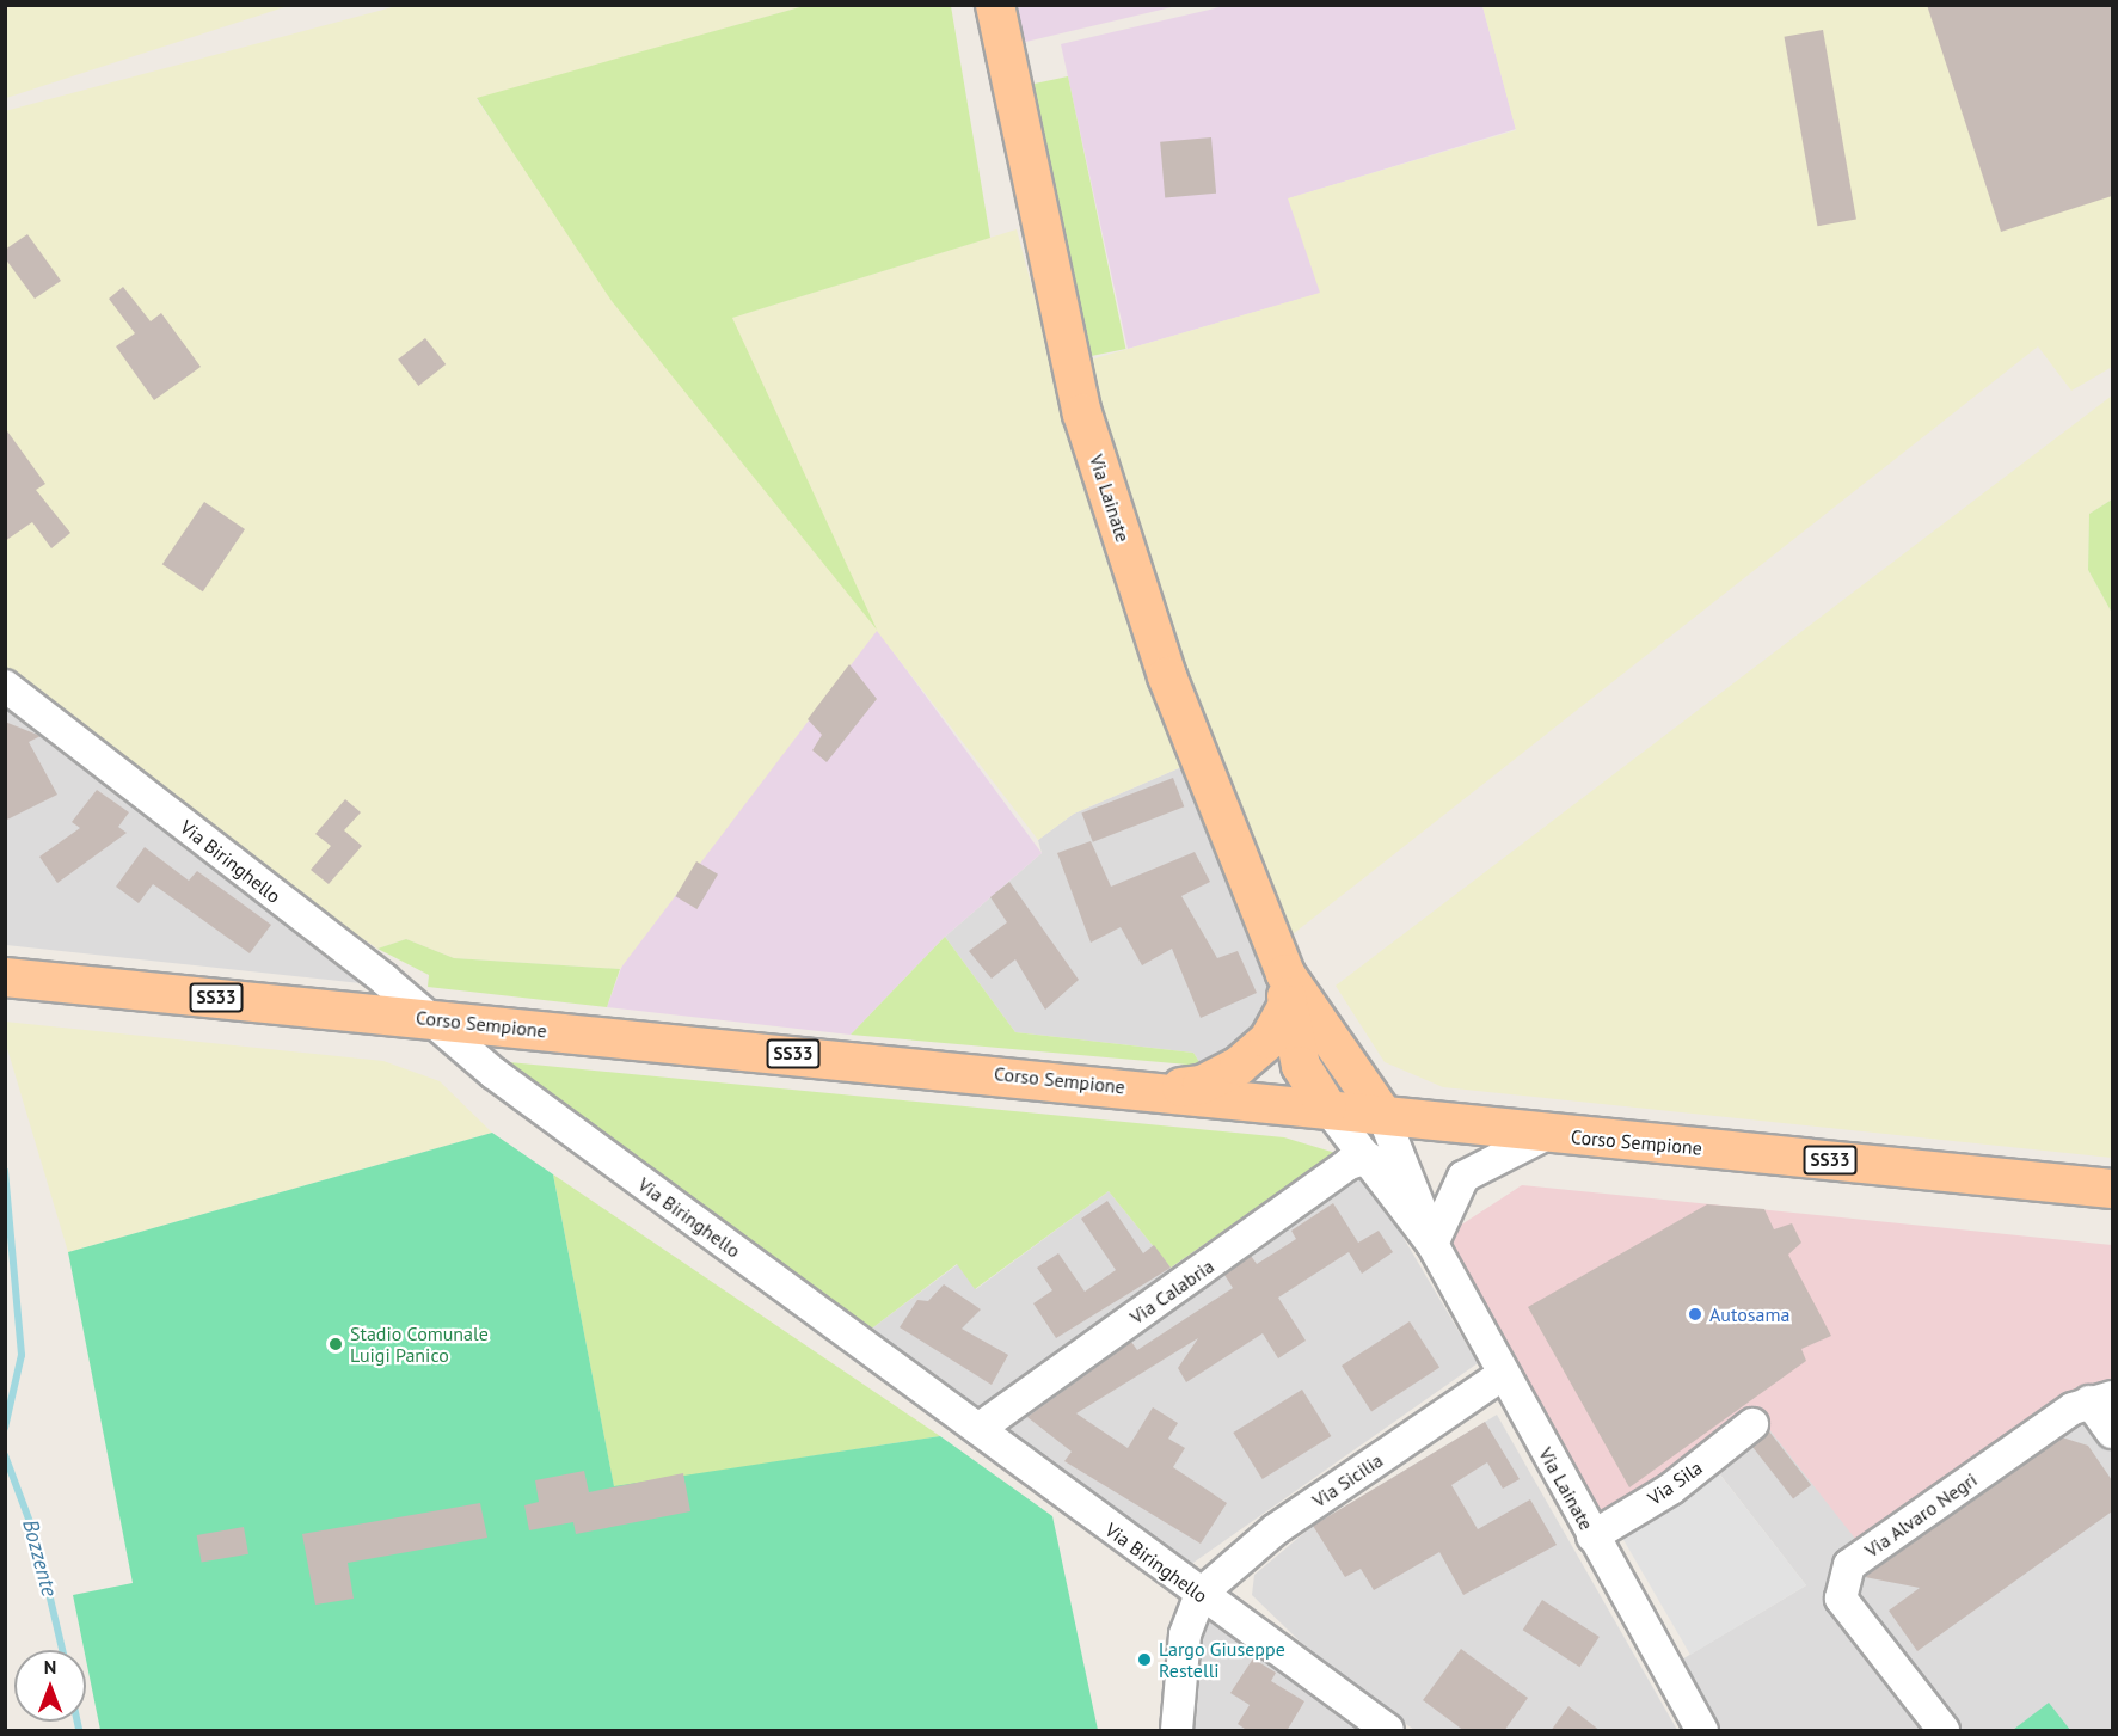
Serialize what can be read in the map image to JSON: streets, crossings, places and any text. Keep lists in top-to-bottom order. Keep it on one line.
{"streets":{"main road":["Via Lainate","SS33","Corso Sempione"],"street":["Via Biringhello","Via Calabria","Via Sicilia","Via Sila","Via Alvaro Negri"]},"crossings":[["Via Lainate","Corso Sempione"],["Via Lainate","Via Calabria"],["Via Lainate","Via Sicilia"],["Via Lainate","Via Sila"],["Via Biringhello","Corso Sempione"],["Via Biringhello","Via Calabria"],["Via Biringhello","Via Sicilia"]],"water":["Bozzente"],"places":["Autosama","Stadio Comunale Luigi Panico","Largo Giuseppe Restelli"],"north":"top"}
